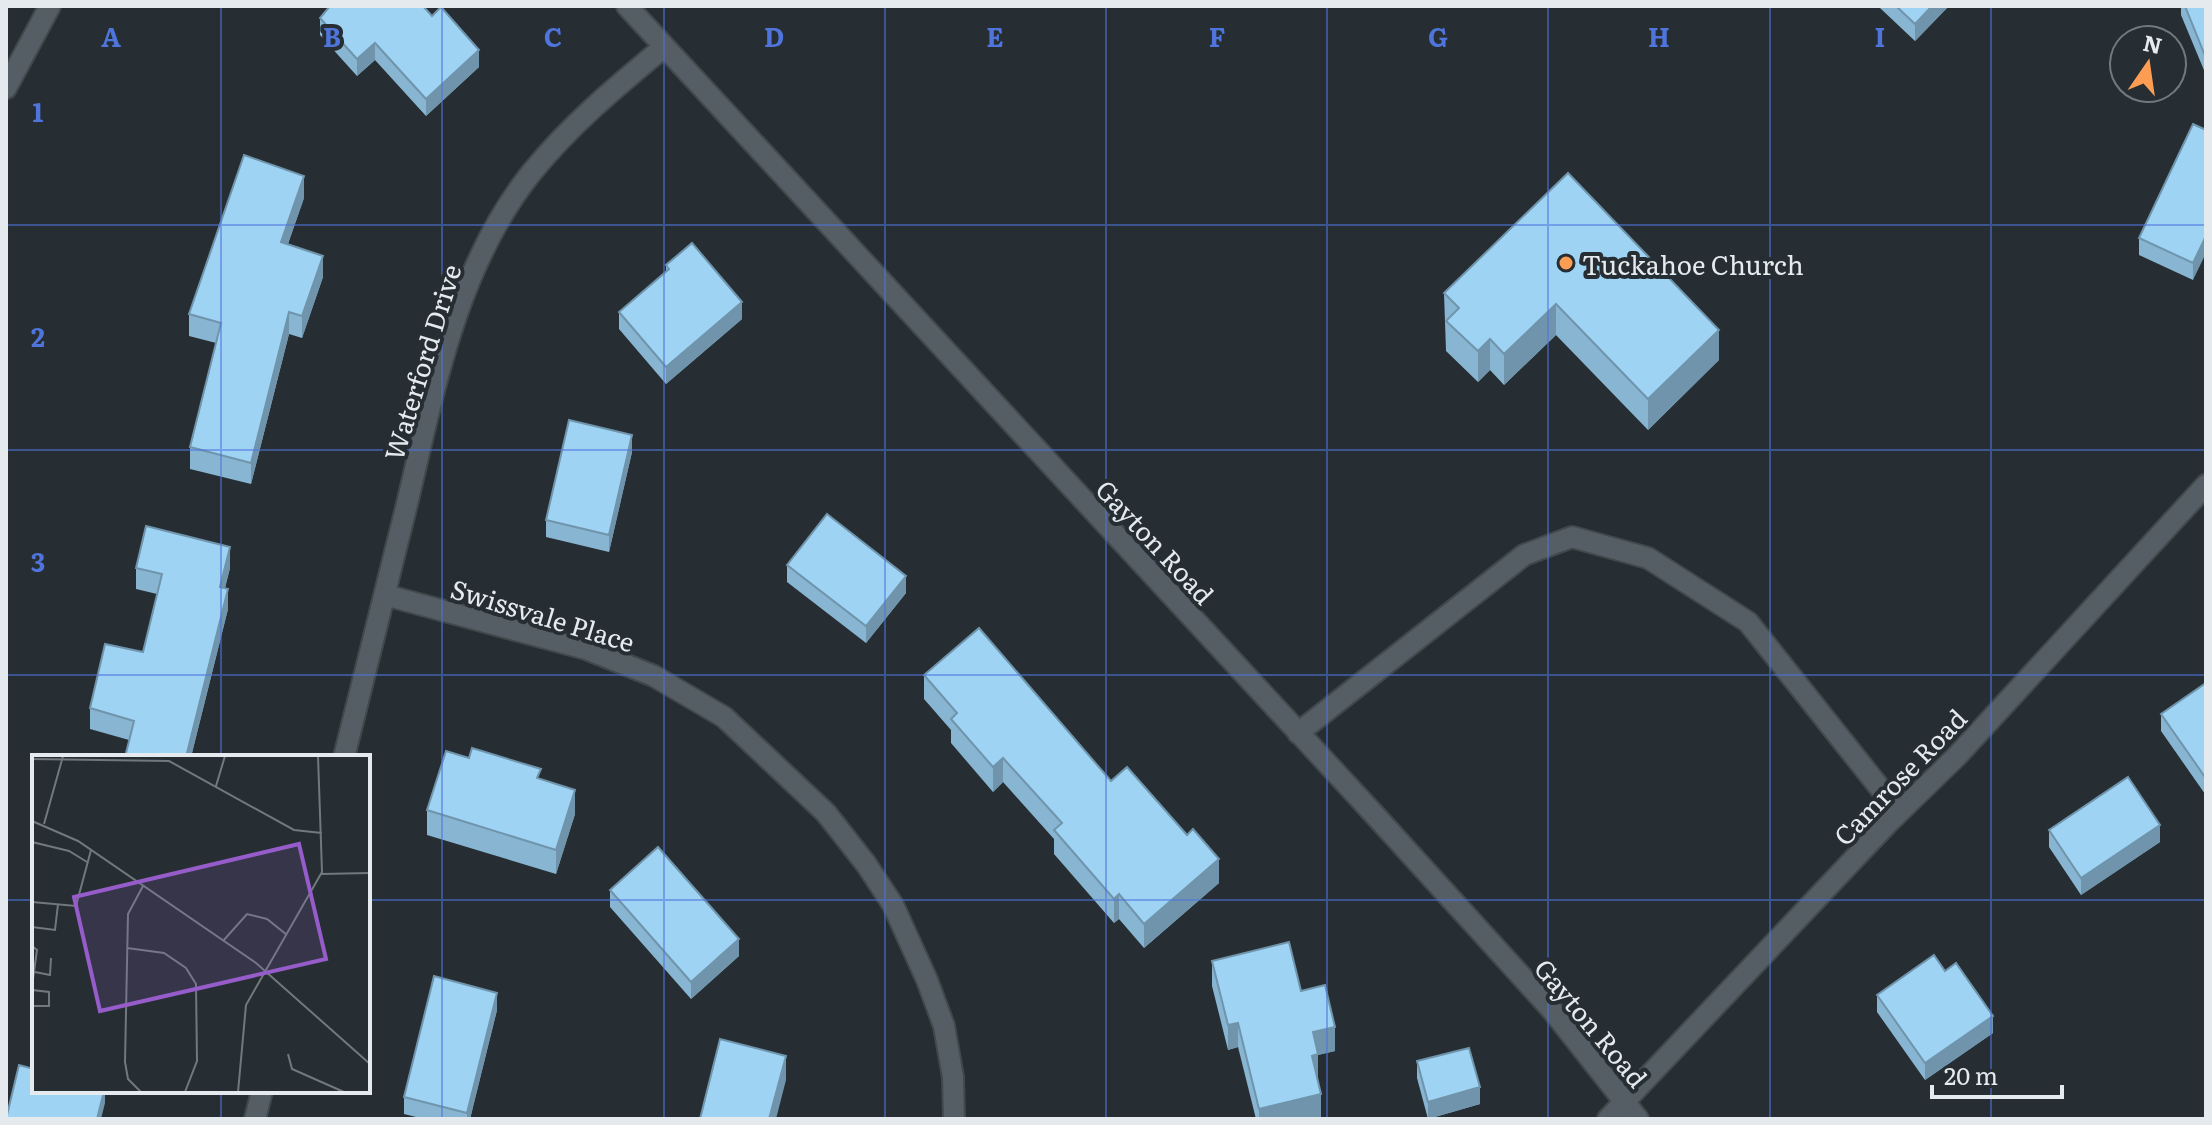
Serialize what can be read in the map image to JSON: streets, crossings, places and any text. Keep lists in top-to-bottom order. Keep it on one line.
{"streets":{"street":["Waterford Drive","Gayton Road","Swissvale Place","Camrose Road"]},"crossings":[["Waterford Drive","Gayton Road"],["Waterford Drive","Swissvale Place"],["Gayton Road","Camrose Road"]],"places":["Tuckahoe Church"],"scale_bar":"20 m","north":"top","grid":{"columns":["A","B","C","D","E","F","G","H","I"],"rows":["1","2","3"]}}
